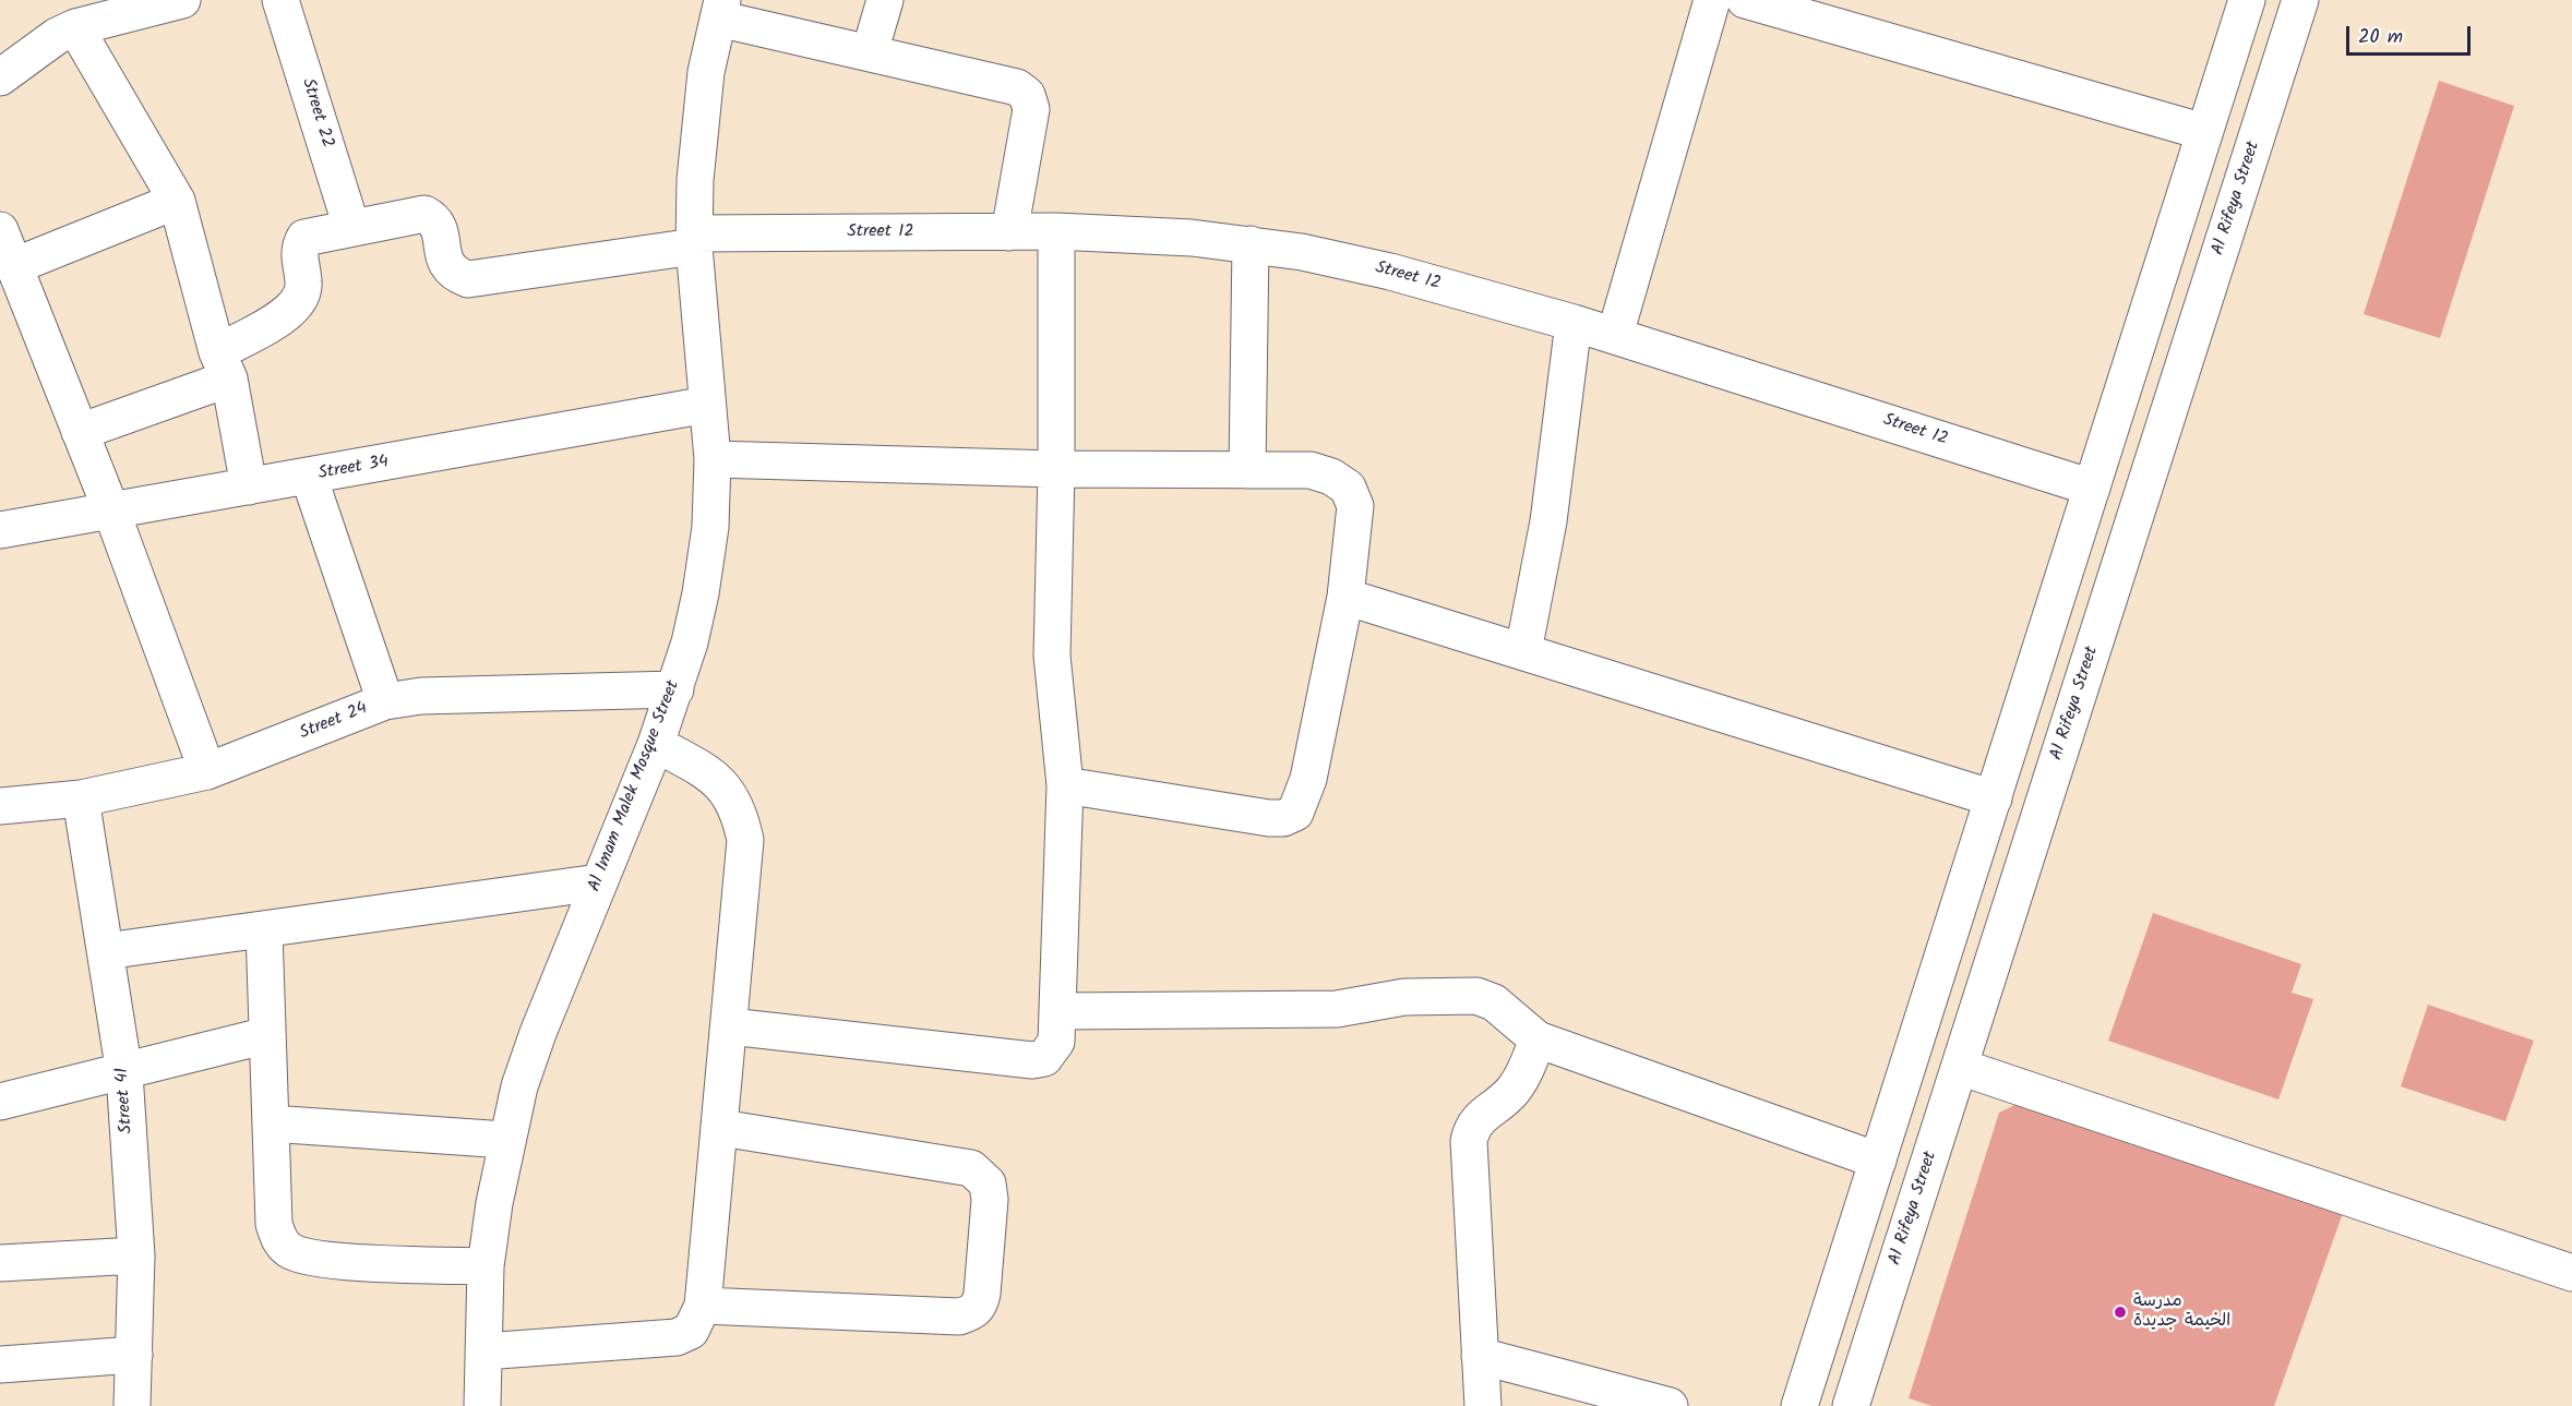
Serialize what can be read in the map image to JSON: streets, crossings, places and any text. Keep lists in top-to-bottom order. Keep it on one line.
{"streets":{"street":["Street 22","Al Rifeya Street","Street 12","Street 34","Street 24","Al Imam Malek Mosque Street","Street 41"]},"crossings":[["Street 22","Street 12"],["Street 12","Al Imam Malek Mosque Street"],["Street 34","Al Imam Malek Mosque Street"],["Street 24","Al Imam Malek Mosque Street"],["Street 24","Street 41"]],"places":["مدرسة الخيمة جديدة"],"scale_bar":"20 m"}
